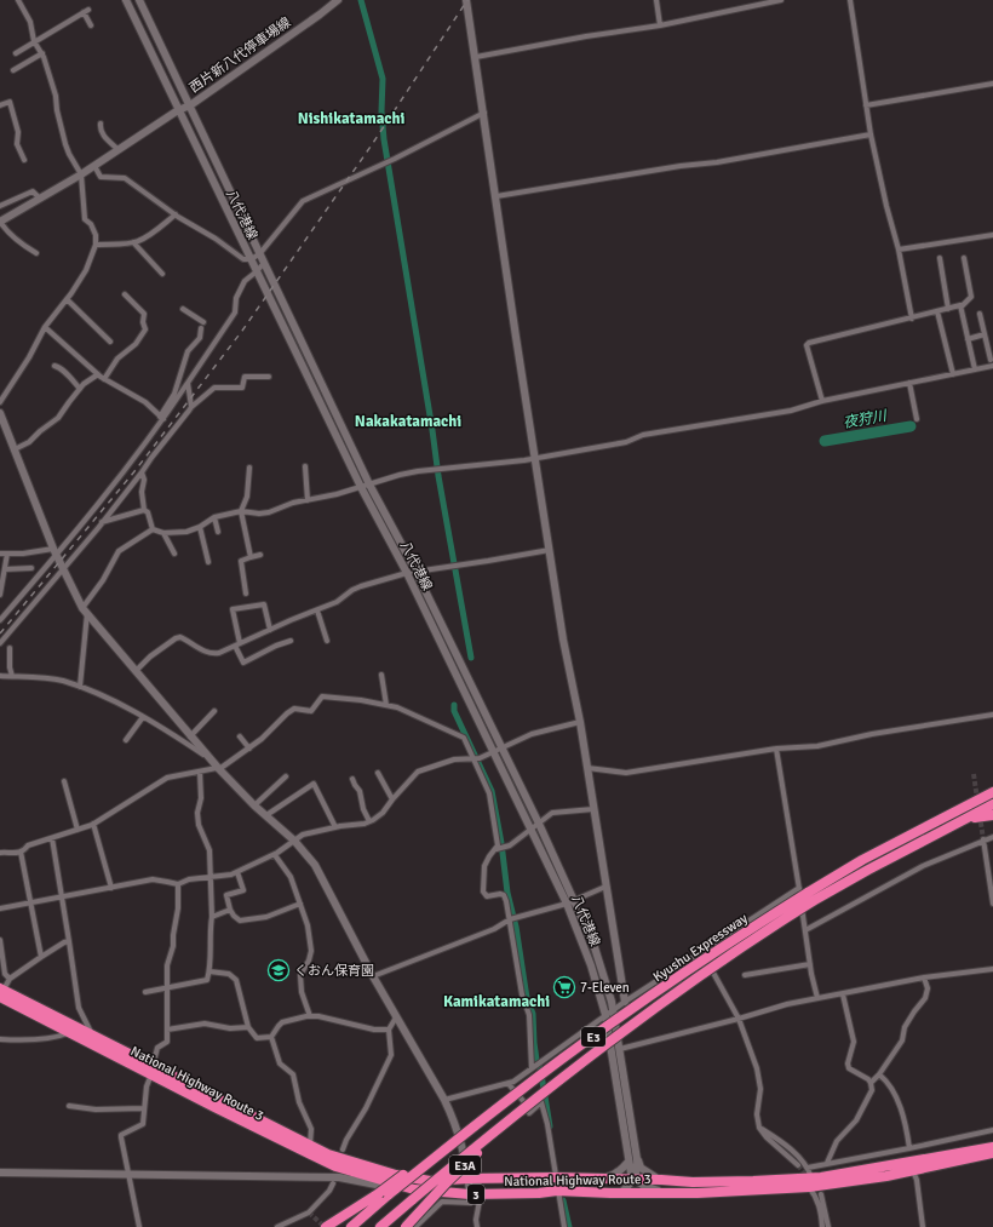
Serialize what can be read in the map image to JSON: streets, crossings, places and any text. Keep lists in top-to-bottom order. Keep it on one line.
{"streets":{"highway":["Kyushu Expressway","E3","National Highway Route 3","E3A","3"],"main road":["西片新八代停車場線","八代港線"]},"crossings":[["西片新八代停車場線","八代港線"],["八代港線","National Highway Route 3"],["Kyushu Expressway","E3A"]],"districts":["Nishikatamachi","Nakakatamachi","Kamikatamachi"],"water":["夜狩川"],"places":{"school or university":["くおん保育園"],"supermarket":["7-Eleven"]}}
